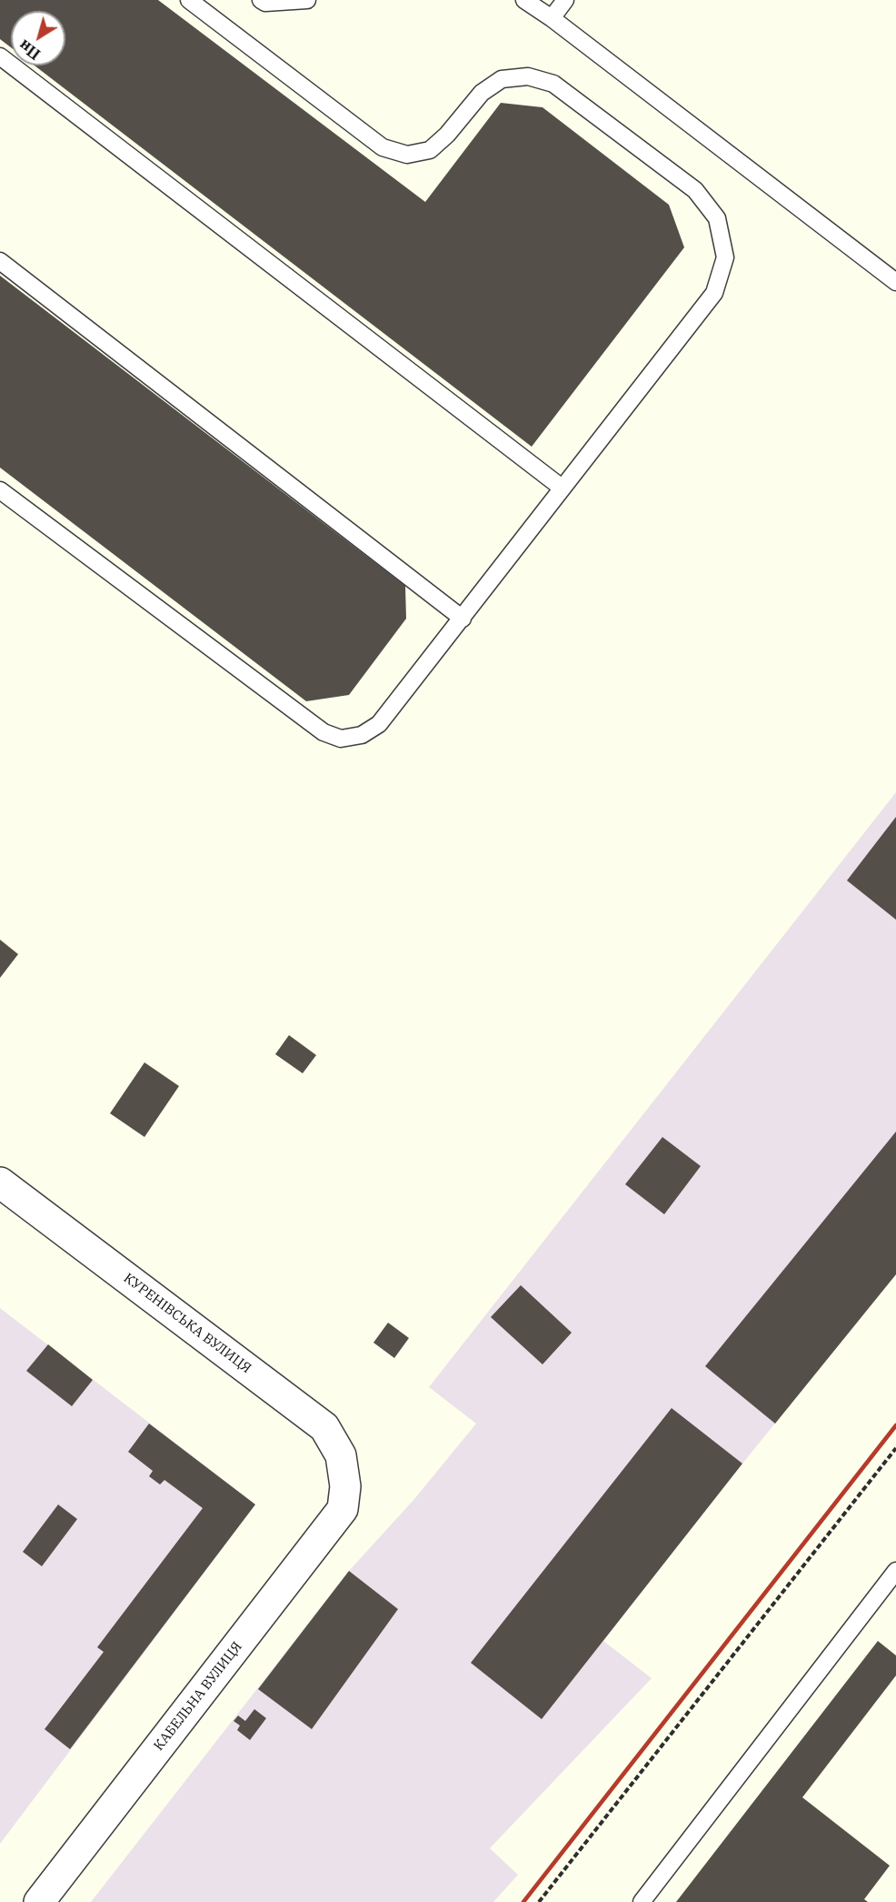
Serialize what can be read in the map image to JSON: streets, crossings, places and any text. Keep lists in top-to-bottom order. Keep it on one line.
{"streets":{"street":["КУРЕНІВСЬКА ВУЛИЦЯ","КАБЕЛЬНА ВУЛИЦЯ"]},"crossings":[["КУРЕНІВСЬКА ВУЛИЦЯ","КАБЕЛЬНА ВУЛИЦЯ"]],"north":"bottom left"}
